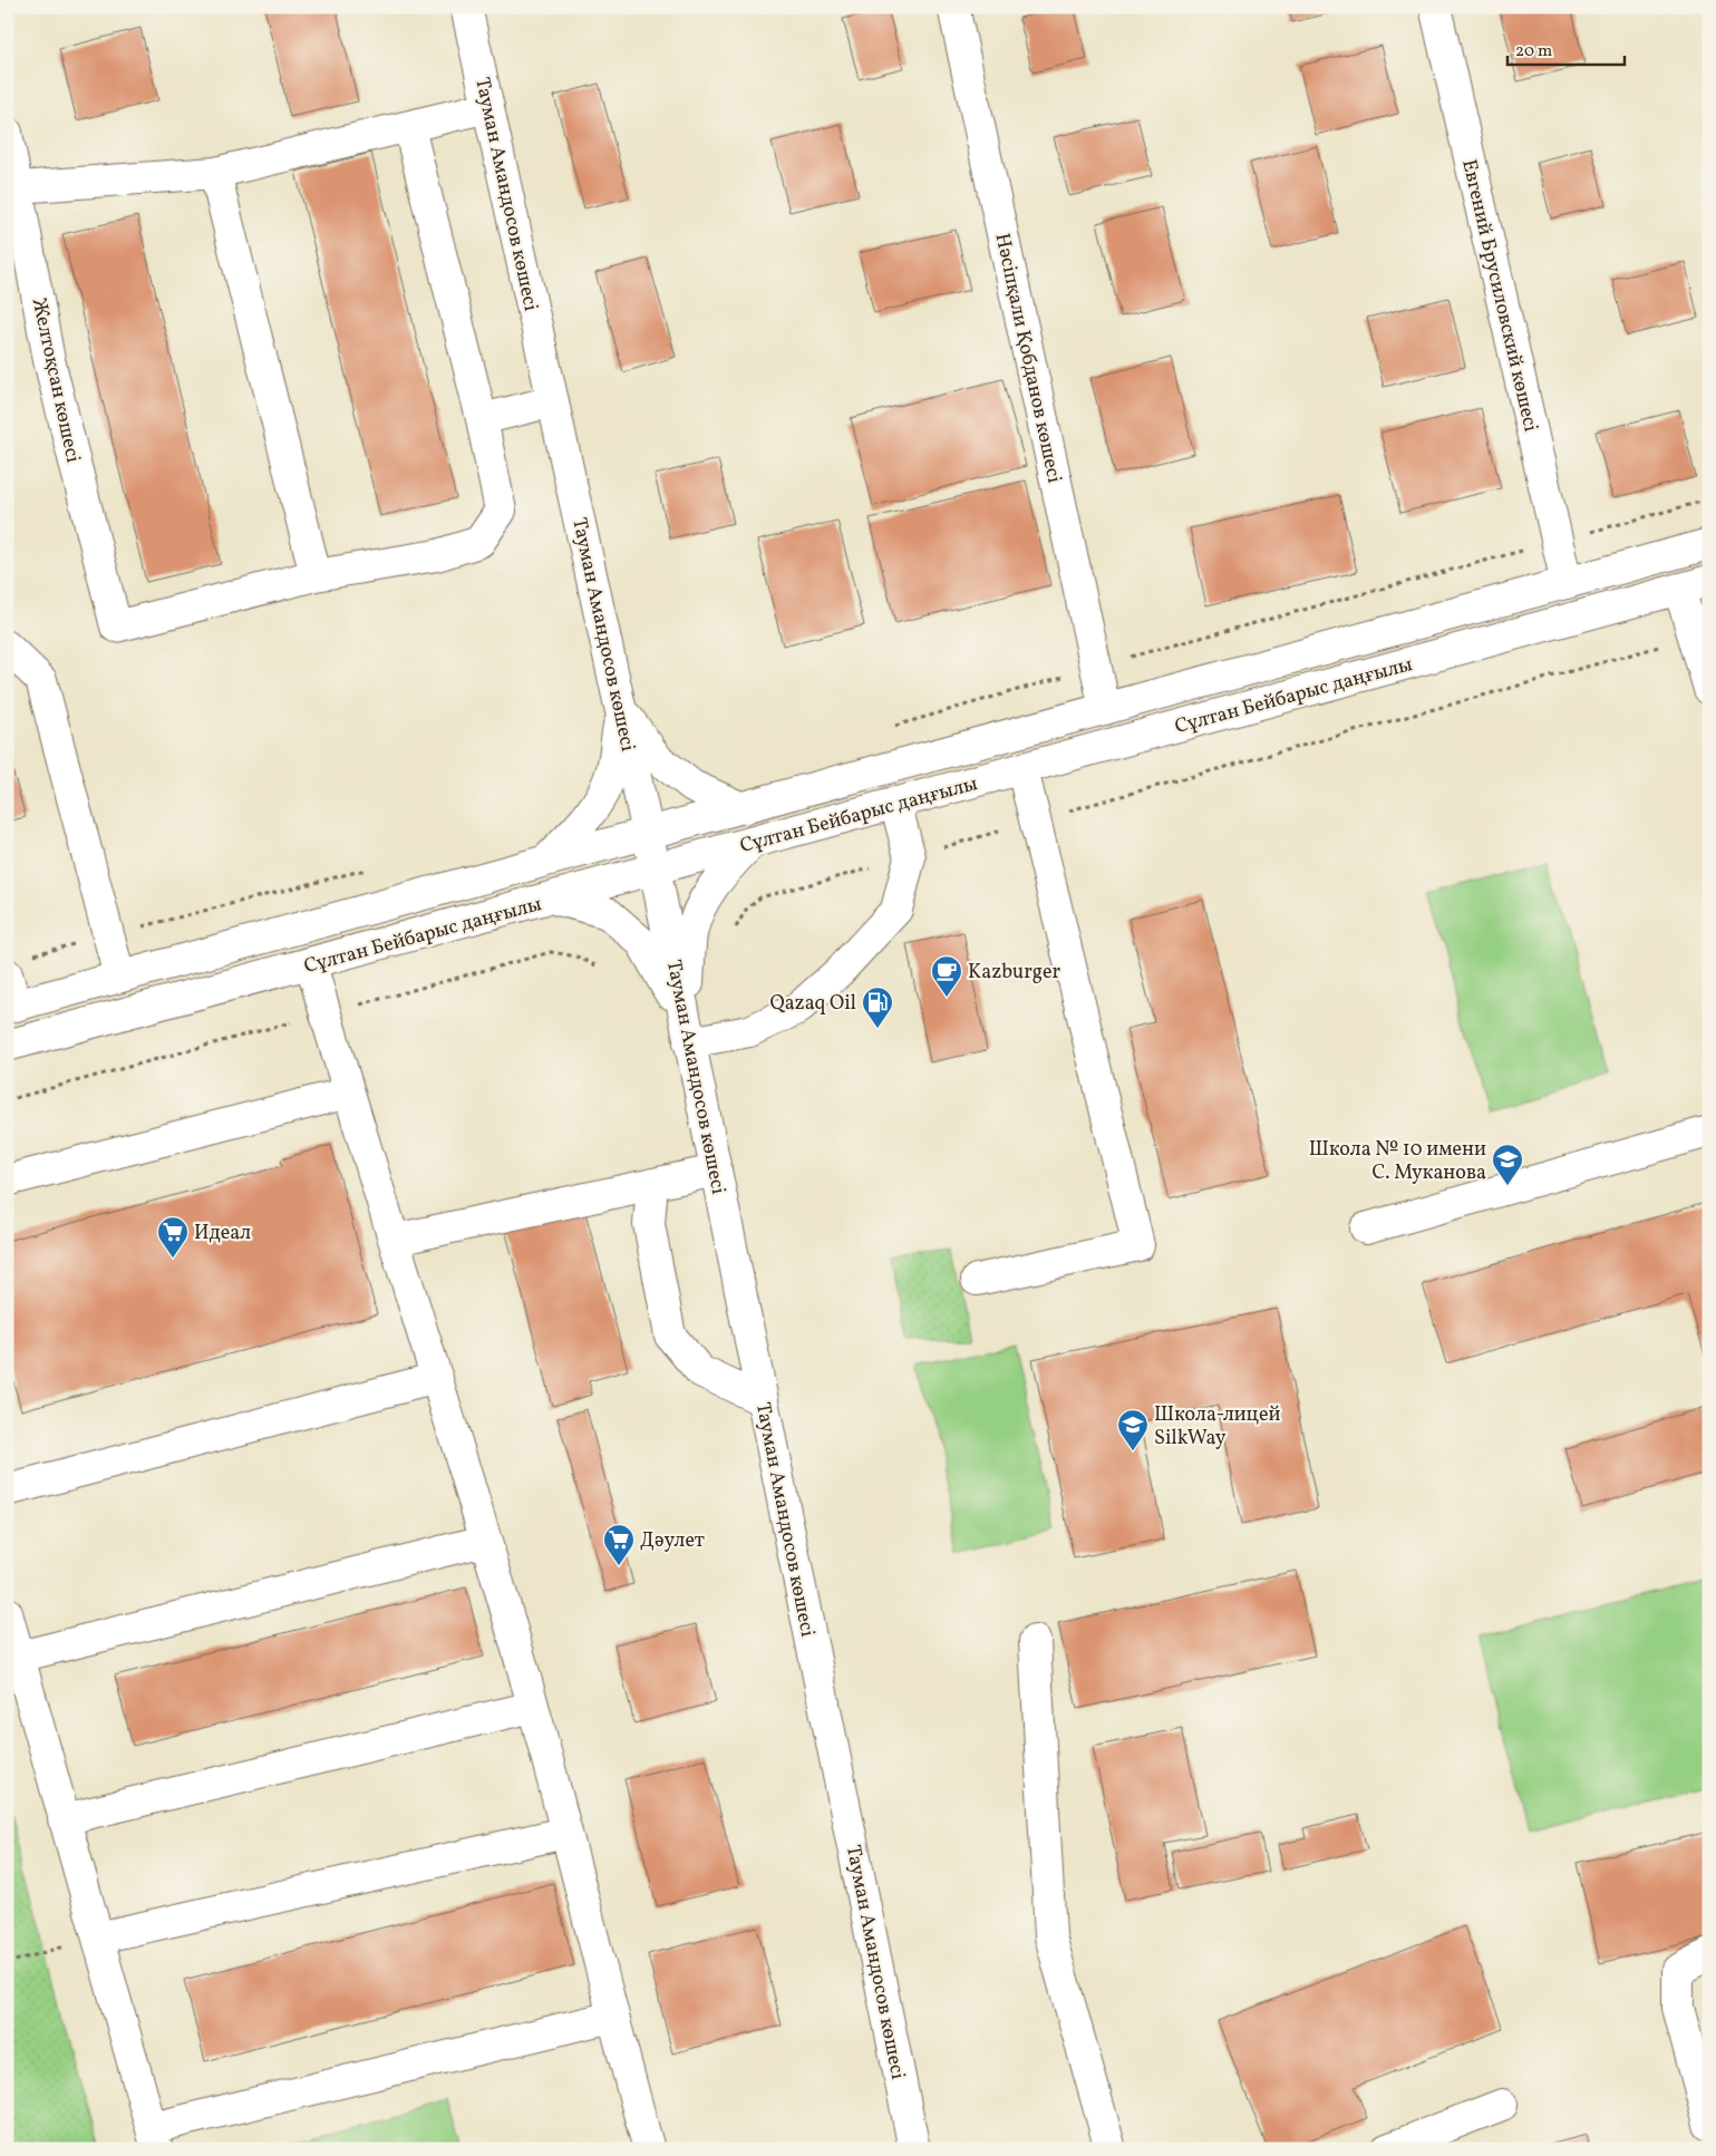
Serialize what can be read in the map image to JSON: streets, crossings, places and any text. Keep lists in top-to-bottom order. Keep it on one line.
{"streets":{"main road":["Тауман Амандосов көшесі","Евгений Брусиловский көшесі","Нәсіпқали Қобданов көшесі","Желтоқсан көшесі","Сұлтан Бейбарыс даңғылы"]},"crossings":[["Тауман Амандосов көшесі","Сұлтан Бейбарыс даңғылы"],["Евгений Брусиловский көшесі","Сұлтан Бейбарыс даңғылы"],["Нәсіпқали Қобданов көшесі","Сұлтан Бейбарыс даңғылы"]],"places":{"cafe":["Kazburger"],"fuel station":["Qazaq Oil"],"school or university":["Школа № 10 имени С. Муканова","Школа-лицей SilkWay"],"supermarket":["Идеал","Дәулет"]},"scale_bar":"20 m"}
